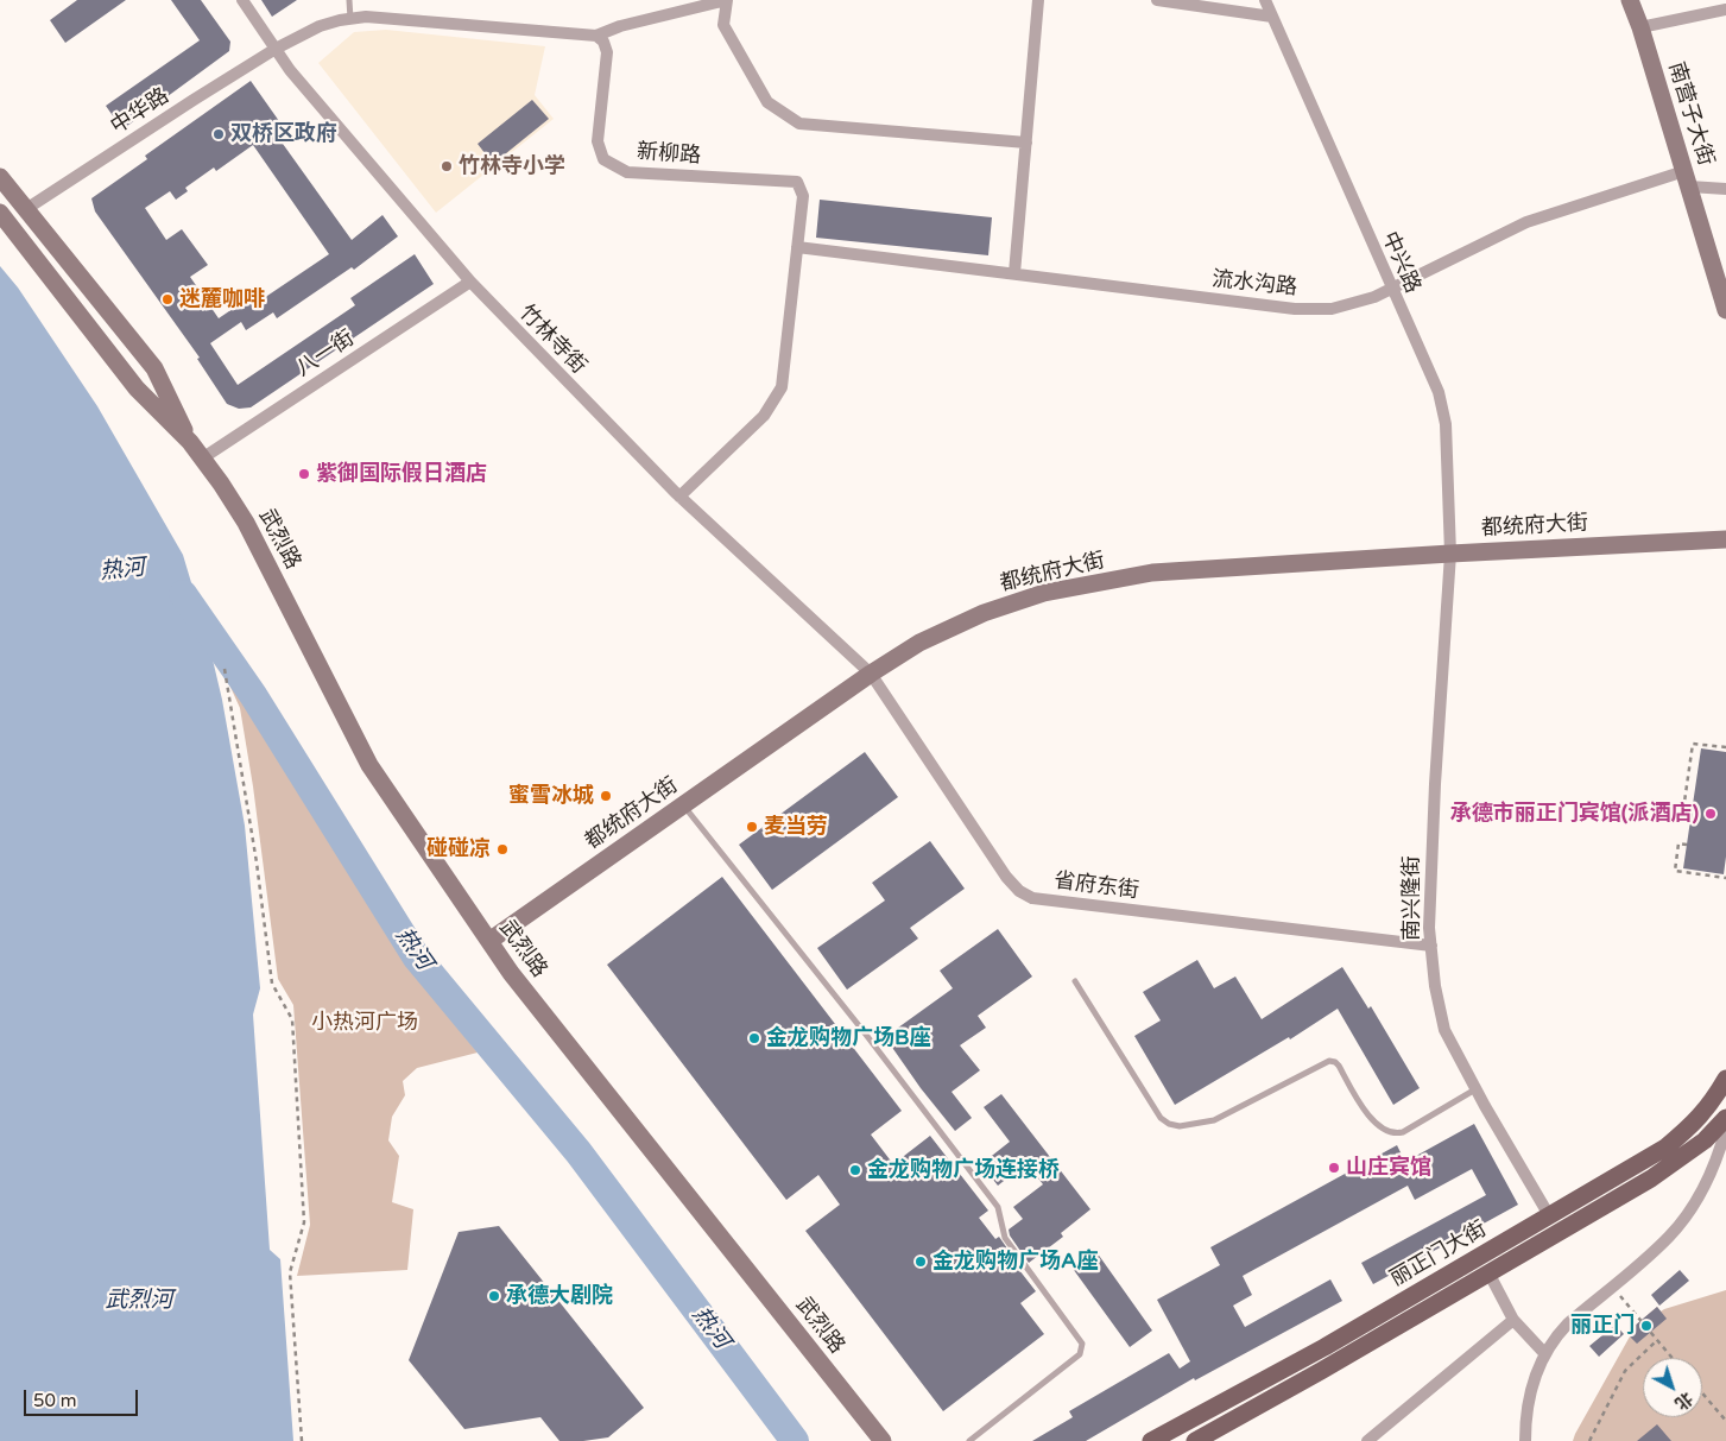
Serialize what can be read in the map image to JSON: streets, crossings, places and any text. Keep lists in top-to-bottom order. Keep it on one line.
{"streets":{"main road":["南营子大街","都统府大街","武烈路","丽正门大街"],"street":["中华路","新柳路","中兴路","流水沟路","竹林寺街","八一街","省府东街","南兴隆街"]},"crossings":[["中华路","竹林寺街"],["中华路","武烈路"],["南营子大街","流水沟路"],["新柳路","流水沟路"],["新柳路","竹林寺街"],["中兴路","流水沟路"],["中兴路","都统府大街"],["中兴路","南兴隆街"],["竹林寺街","八一街"],["竹林寺街","都统府大街"],["竹林寺街","省府东街"],["八一街","武烈路"],["都统府大街","武烈路"],["都统府大街","省府东街"],["都统府大街","南兴隆街"],["省府东街","南兴隆街"],["南兴隆街","丽正门大街"]],"water":["热河","武烈河"],"parks":["小热河广场"],"places":["双桥区政府","竹林寺小学","迷麓咖啡","紫御国际假日酒店","蜜雪冰城","承德市丽正门宾馆(派酒店)","麦当劳","碰碰凉","金龙购物广场B座","山庄宾馆","金龙购物广场连接桥","金龙购物广场A座","承德大剧院","丽正门"],"scale_bar":"50 m","north":"bottom right"}
